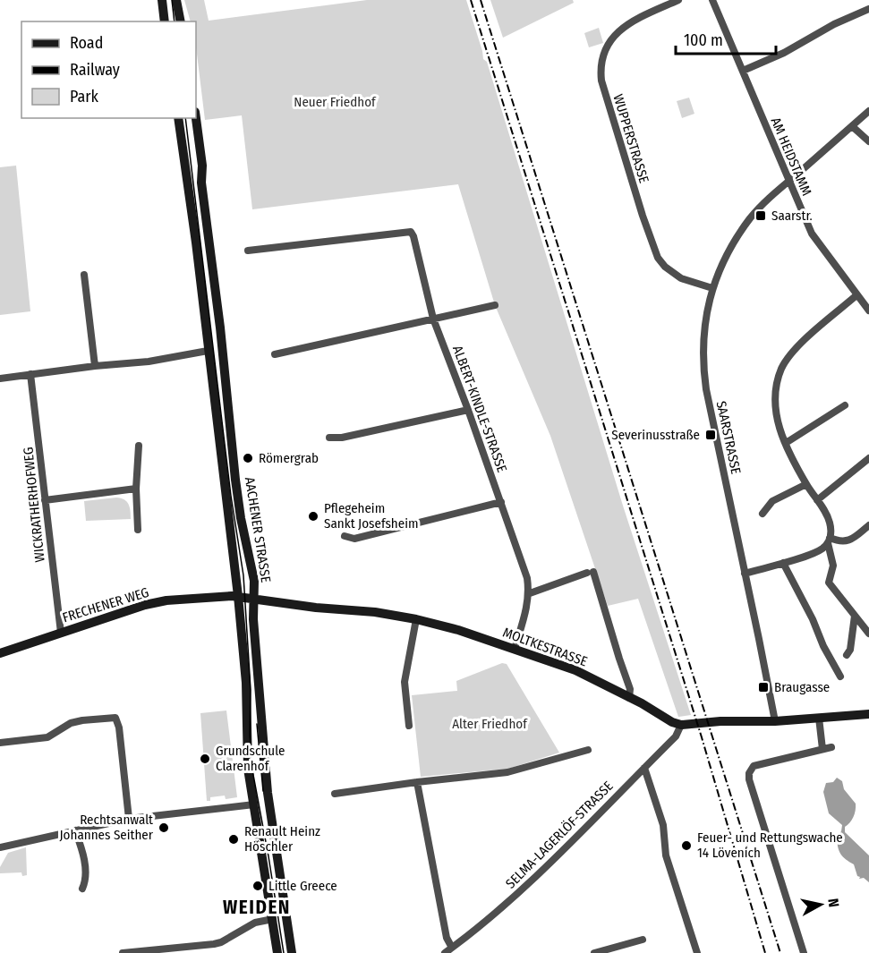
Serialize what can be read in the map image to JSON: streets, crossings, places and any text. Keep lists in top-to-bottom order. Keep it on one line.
{"streets":{"main road":["AACHENER STRASSE","FRECHENER WEG","MOLTKESTRASSE"],"street":["WUPPERSTRASSE","AM HEIDSTAMM","ALBERT-KINDLE-STRASSE","SAARSTRASSE","WICKRATHERHOFWEG","SELMA-LAGERLÖF-STRASSE"]},"crossings":[["WUPPERSTRASSE","SAARSTRASSE"],["AM HEIDSTAMM","SAARSTRASSE"],["ALBERT-KINDLE-STRASSE","MOLTKESTRASSE"],["WICKRATHERHOFWEG","FRECHENER WEG"],["AACHENER STRASSE","FRECHENER WEG"],["AACHENER STRASSE","MOLTKESTRASSE"],["FRECHENER WEG","MOLTKESTRASSE"],["MOLTKESTRASSE","SELMA-LAGERLÖF-STRASSE"]],"districts":["WEIDEN"],"parks":["Neuer Friedhof","Alter Friedhof"],"places":{"transit":["Saarstr.","Severinusstraße","Braugasse"],"other":["Römergrab","Pflegeheim Sankt Josefsheim","Grundschule Clarenhof","Rechtsanwalt Johannes Seither","Renault Heinz Höschler","Feuer- und Rettungswache 14 Lövenich","Little Greece"]},"legend":["Road","Railway","Park"],"scale_bar":"100 m","north":"right"}
